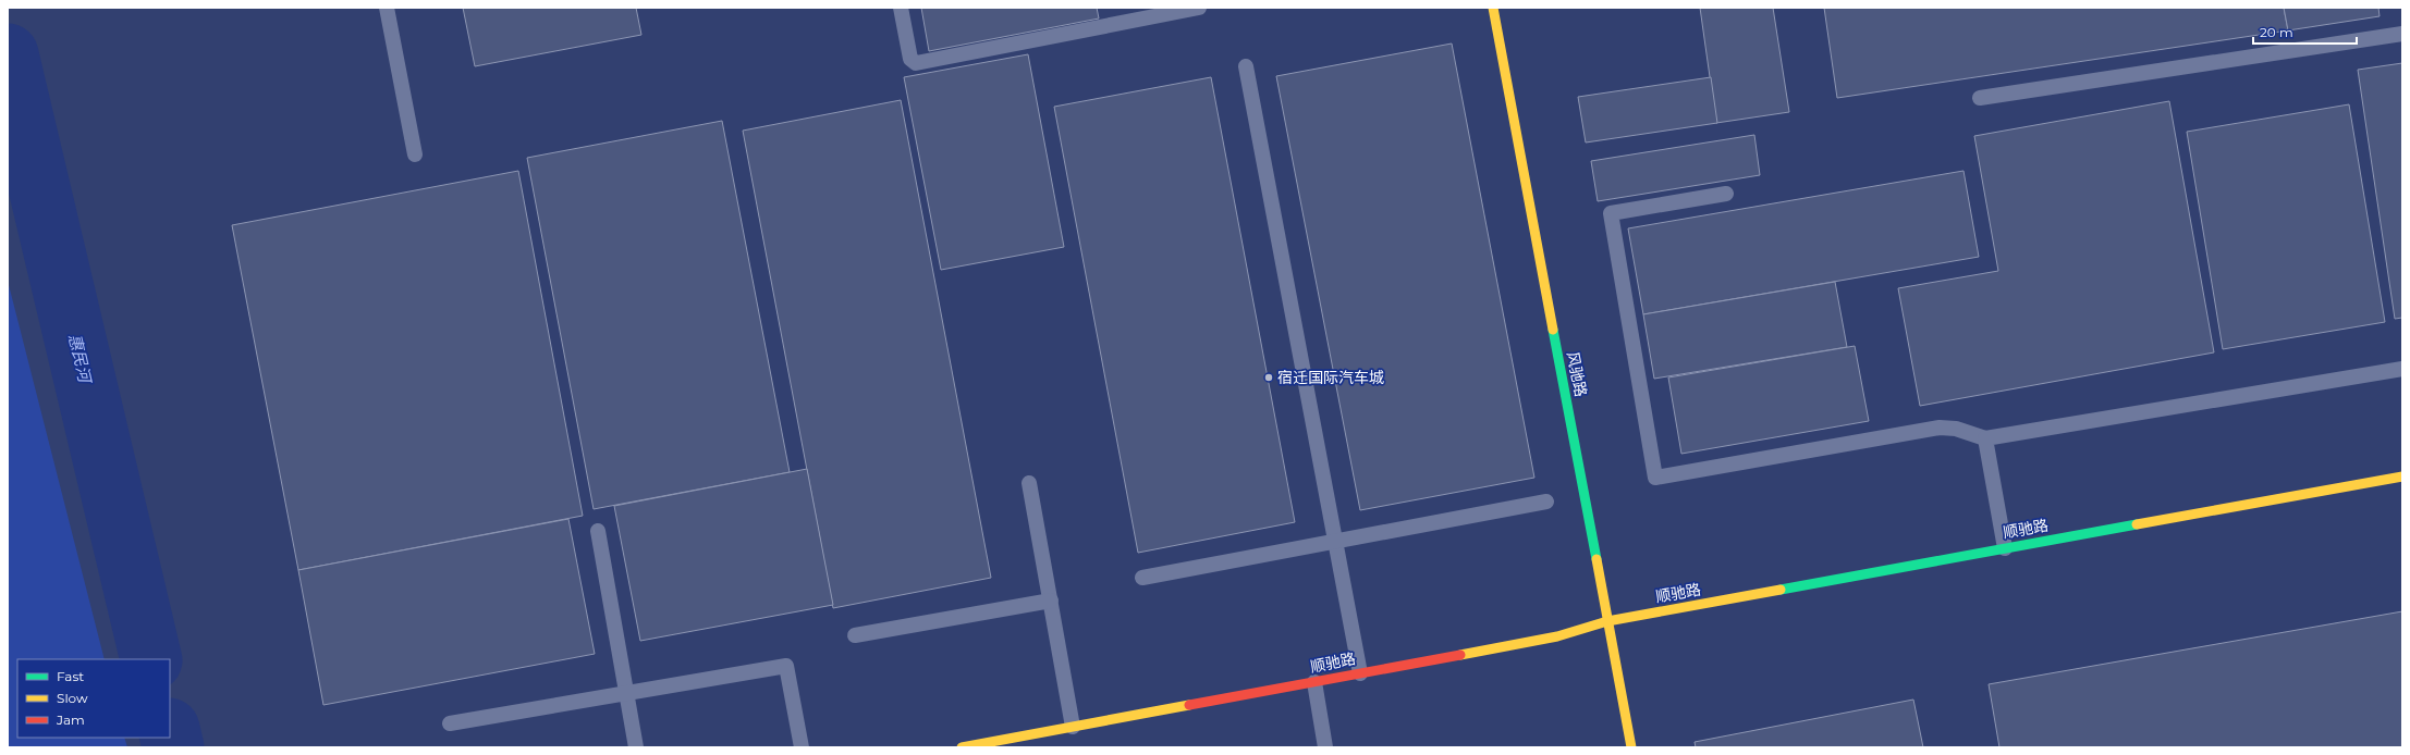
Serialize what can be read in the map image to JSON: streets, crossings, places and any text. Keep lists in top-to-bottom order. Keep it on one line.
{"streets":{"street":["风驰路","顺驰路"]},"crossings":[["风驰路","顺驰路"]],"water":["惠民河"],"places":["宿迁国际汽车城"],"legend":["Fast","Slow","Jam"],"scale_bar":"20 m"}
